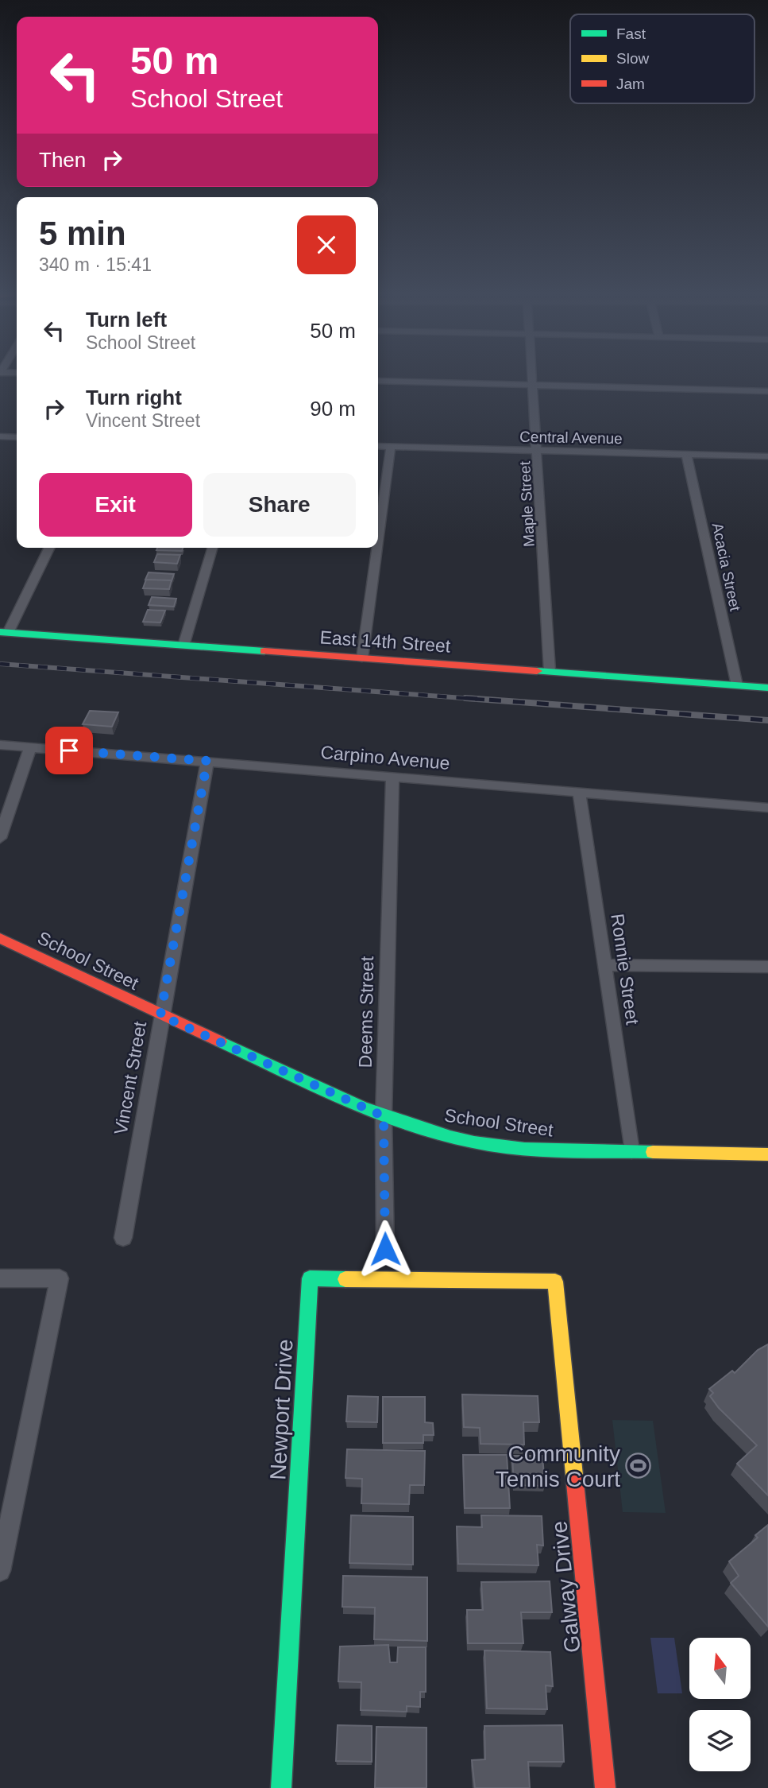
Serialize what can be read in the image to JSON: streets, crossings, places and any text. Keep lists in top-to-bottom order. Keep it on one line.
{"streets":{"street":["Central Avenue","Maple Street","Acacia Street","East 14th Street","Carpino Avenue","School Street","Ronnie Street","Deems Street","Vincent Street","Newport Drive","Galway Drive"]},"crossings":[["Central Avenue","Maple Street"],["Central Avenue","Acacia Street"],["Maple Street","East 14th Street"],["Acacia Street","East 14th Street"],["Carpino Avenue","Ronnie Street"],["Carpino Avenue","Deems Street"],["Carpino Avenue","Vincent Street"],["School Street","Ronnie Street"],["School Street","Deems Street"],["School Street","Vincent Street"],["Newport Drive","Galway Drive"]],"places":{"sports":["Community Tennis Court"]},"legend":["Fast","Slow","Jam"],"north":"top","page":{"turn":["50 m","School Street"],"then":"Then","heading":["5 min","340 m · 15:41"],"list":[{"name":"Turn left","note":"School Street","value":"50 m"},{"name":"Turn right","note":"Vincent Street","value":"90 m"}],"buttons":["Exit","Share"]}}
